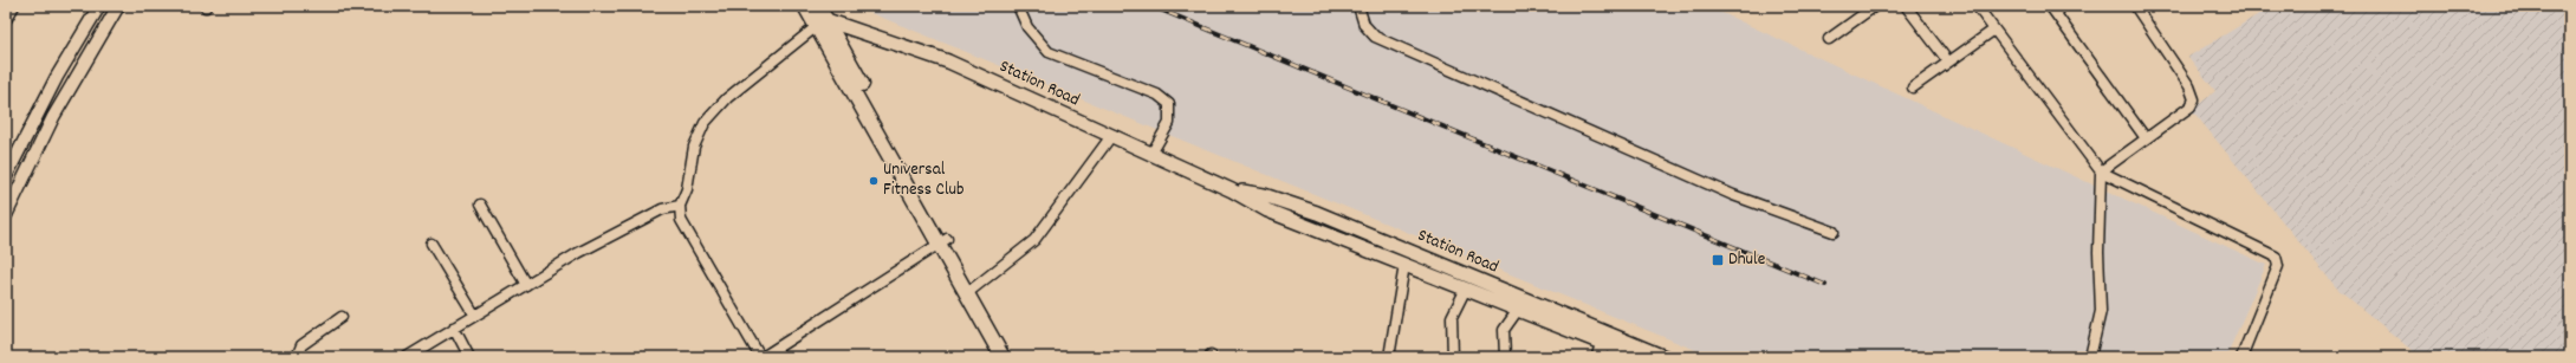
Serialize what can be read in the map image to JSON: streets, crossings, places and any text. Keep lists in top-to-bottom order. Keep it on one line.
{"streets":{"main road":["Station Road"]},"places":{"other":["Universal Fitness Club"],"transit":["Dhule"]}}
